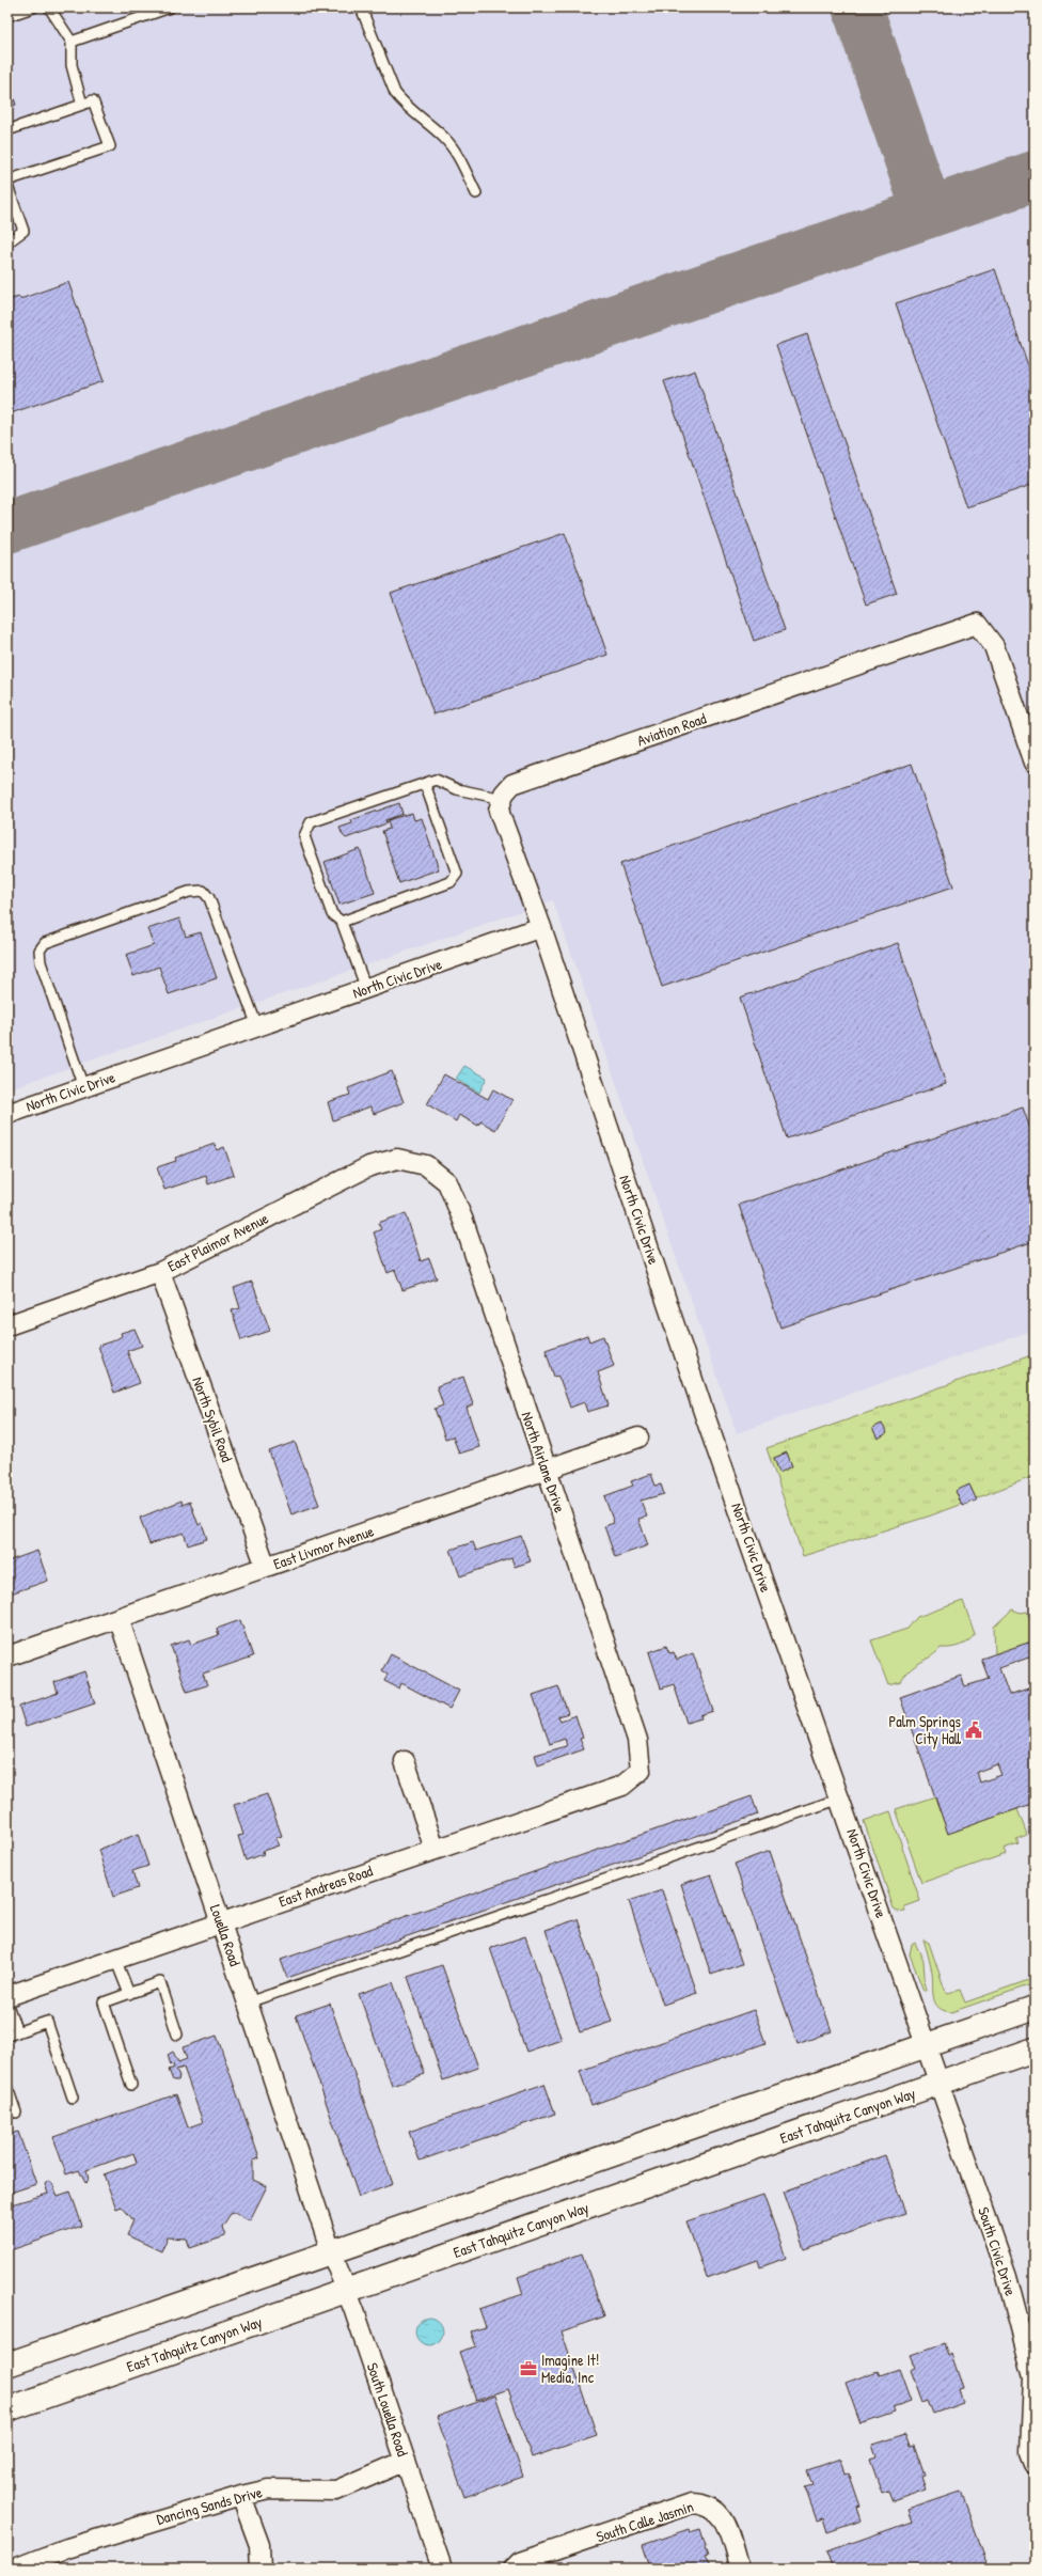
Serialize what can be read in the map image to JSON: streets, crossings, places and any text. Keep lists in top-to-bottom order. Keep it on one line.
{"streets":{"main road":["East Tahquitz Canyon Way"],"street":["Aviation Road","North Civic Drive","East Plaimor Avenue","North Sybil Road","North Airlane Drive","East Livmor Avenue","East Andreas Road","Louella Road","South Civic Drive","South Louella Road","Dancing Sands Drive","South Calle Jasmin"]},"crossings":[["North Civic Drive","South Civic Drive"],["East Plaimor Avenue","North Sybil Road"],["East Plaimor Avenue","North Airlane Drive"],["North Sybil Road","East Livmor Avenue"],["North Airlane Drive","East Livmor Avenue"],["North Airlane Drive","East Andreas Road"],["East Livmor Avenue","Louella Road"],["East Andreas Road","Louella Road"],["Louella Road","South Louella Road"],["East Tahquitz Canyon Way","South Civic Drive"],["East Tahquitz Canyon Way","South Louella Road"],["South Louella Road","Dancing Sands Drive"]],"places":{"public building":["Palm Springs City Hall"],"office":["Imagine It! Media, Inc"]}}
